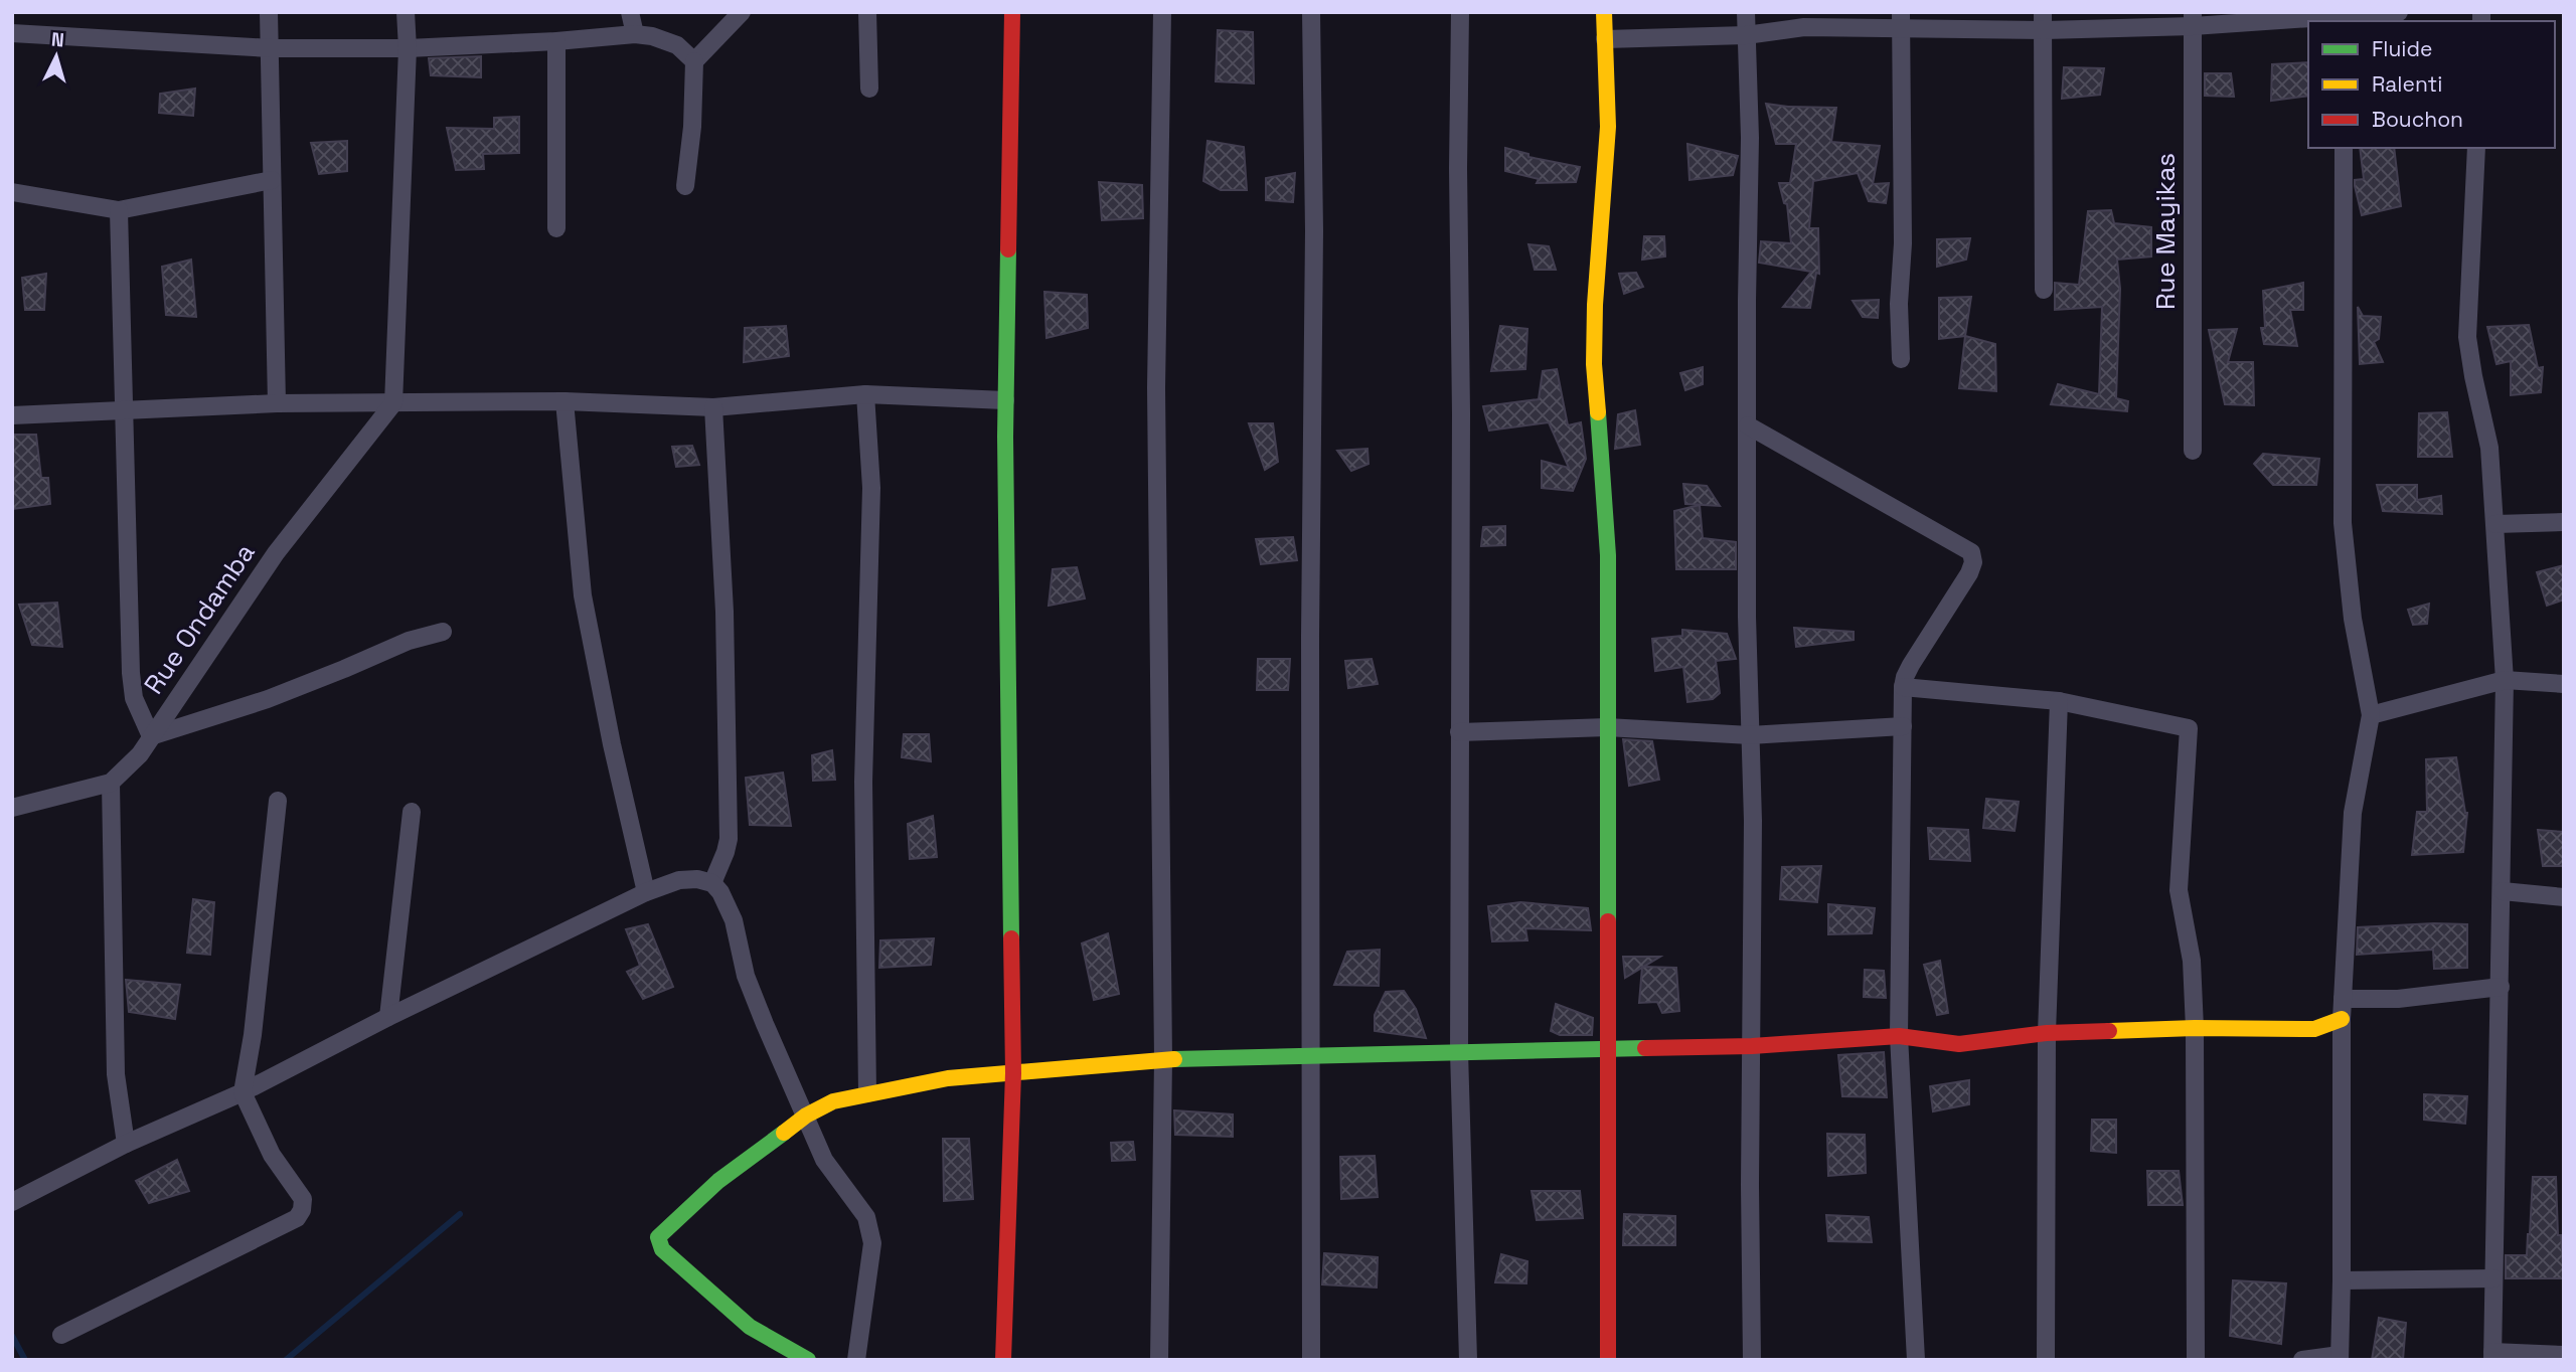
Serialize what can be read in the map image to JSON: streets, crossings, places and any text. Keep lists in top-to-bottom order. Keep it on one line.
{"streets":{"street":["Rue Mayikas","Rue Ondamba"]},"legend":["Fluide","Ralenti","Bouchon"],"north":"top"}
